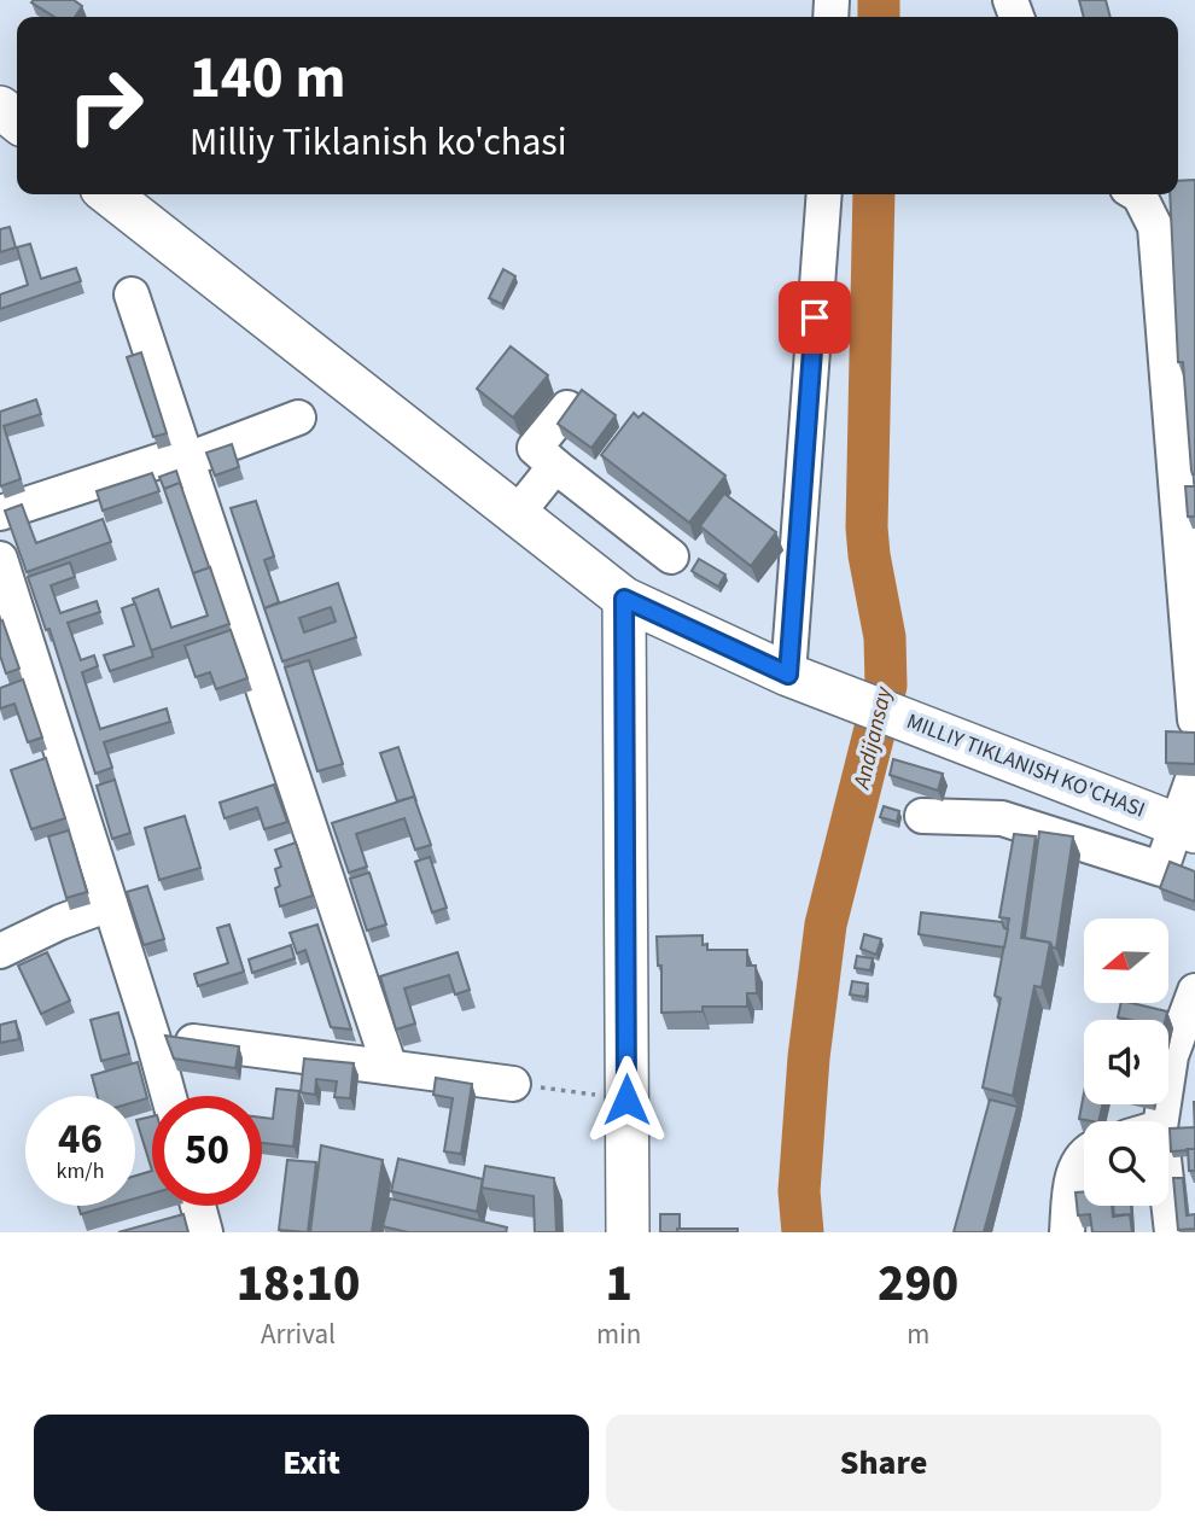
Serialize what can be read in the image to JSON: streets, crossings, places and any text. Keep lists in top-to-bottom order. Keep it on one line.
{"streets":{"main road":["MILLIY TIKLANISH KO'CHASI"]},"water":["Andijansay"],"north":"left","page":{"turn":["140 m","Milliy Tiklanish ko'chasi"],"speed":"46 km/h","limit":"50","eta":["18:10","Arrival","1","min","290","m"],"buttons":["Exit","Share"]}}
